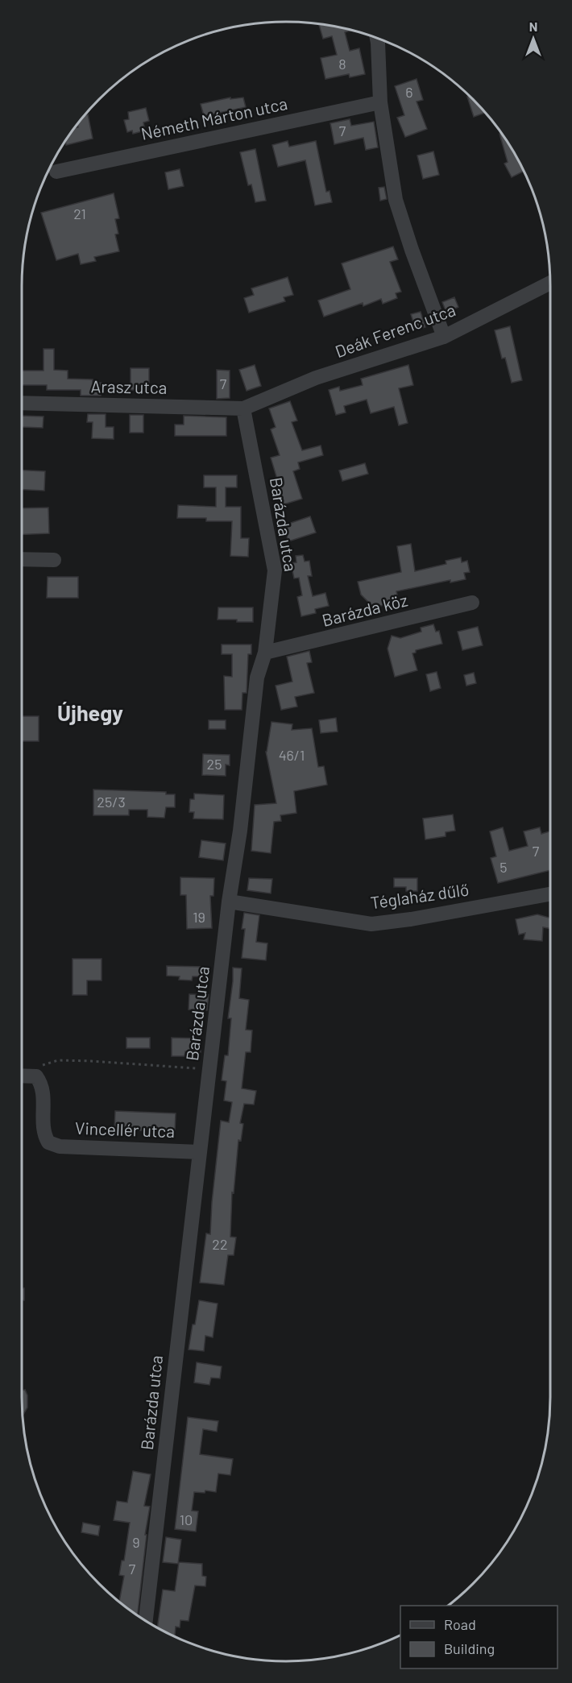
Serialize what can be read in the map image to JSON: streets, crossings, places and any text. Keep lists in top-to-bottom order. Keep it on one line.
{"streets":{"street":["Németh Márton utca","Deák Ferenc utca","Arasz utca","Barázda utca","Barázda köz","Téglaház dűlő","Vincellér utca"]},"crossings":[["Deák Ferenc utca","Arasz utca"],["Deák Ferenc utca","Barázda utca"],["Arasz utca","Barázda utca"],["Barázda utca","Barázda köz"],["Barázda utca","Téglaház dűlő"],["Barázda utca","Vincellér utca"]],"districts":["Újhegy"],"house_numbers":["8","6","7","21","7","46/1","25","25/3","7","5","19","22","10","9","7"],"legend":["Road","Building"],"north":"top"}
